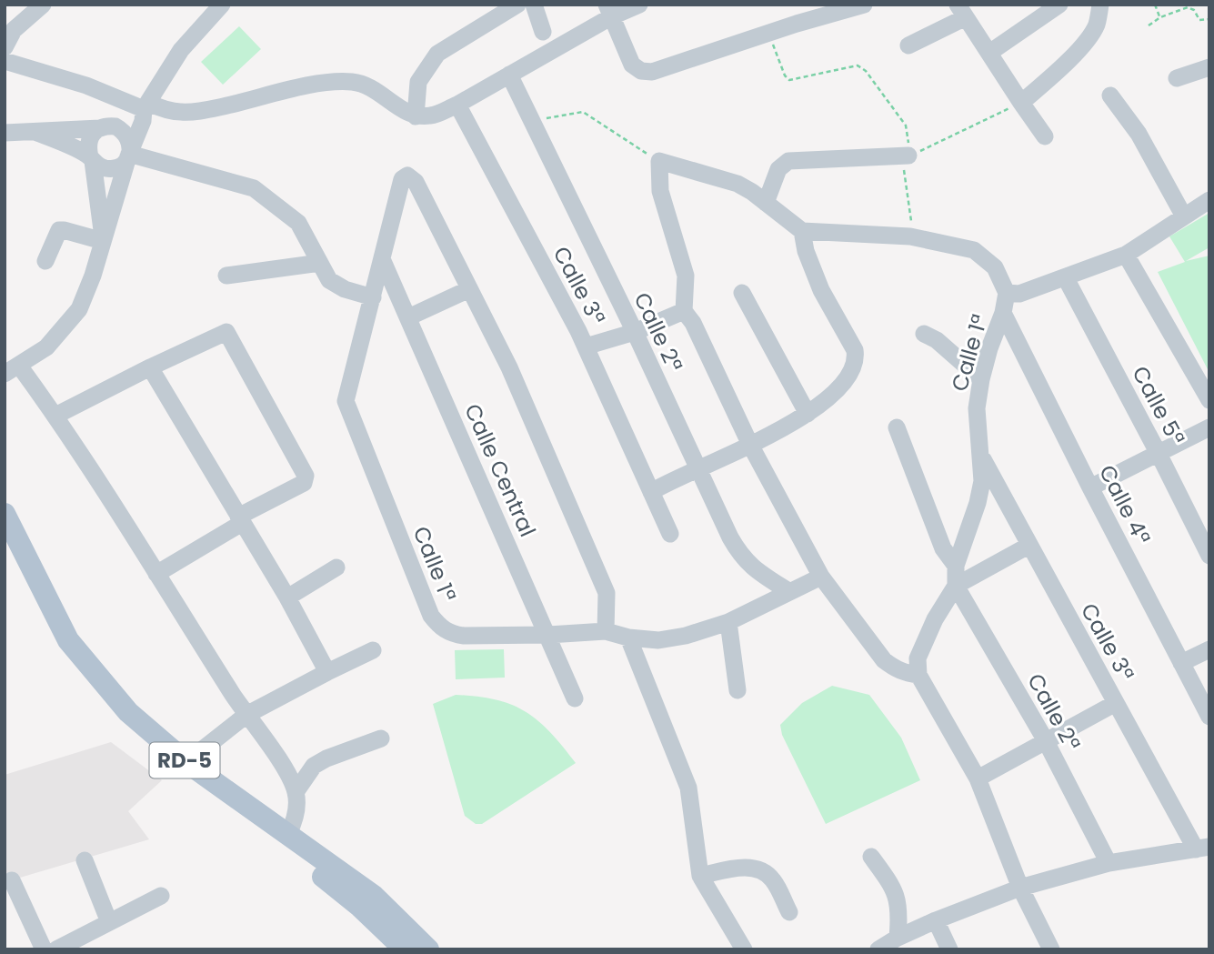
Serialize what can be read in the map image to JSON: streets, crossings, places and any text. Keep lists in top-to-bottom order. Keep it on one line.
{"streets":{"main road":["RD-5"],"street":["Calle 3ª","Calle 2ª","Calle 1ª","Calle 5ª","Calle Central","Calle 4ª"]},"crossings":[["Calle 3ª","Calle 1ª"],["Calle 2ª","Calle 1ª"],["Calle 1ª","Calle 5ª"],["Calle 1ª","Calle Central"],["Calle 1ª","Calle 4ª"]]}
